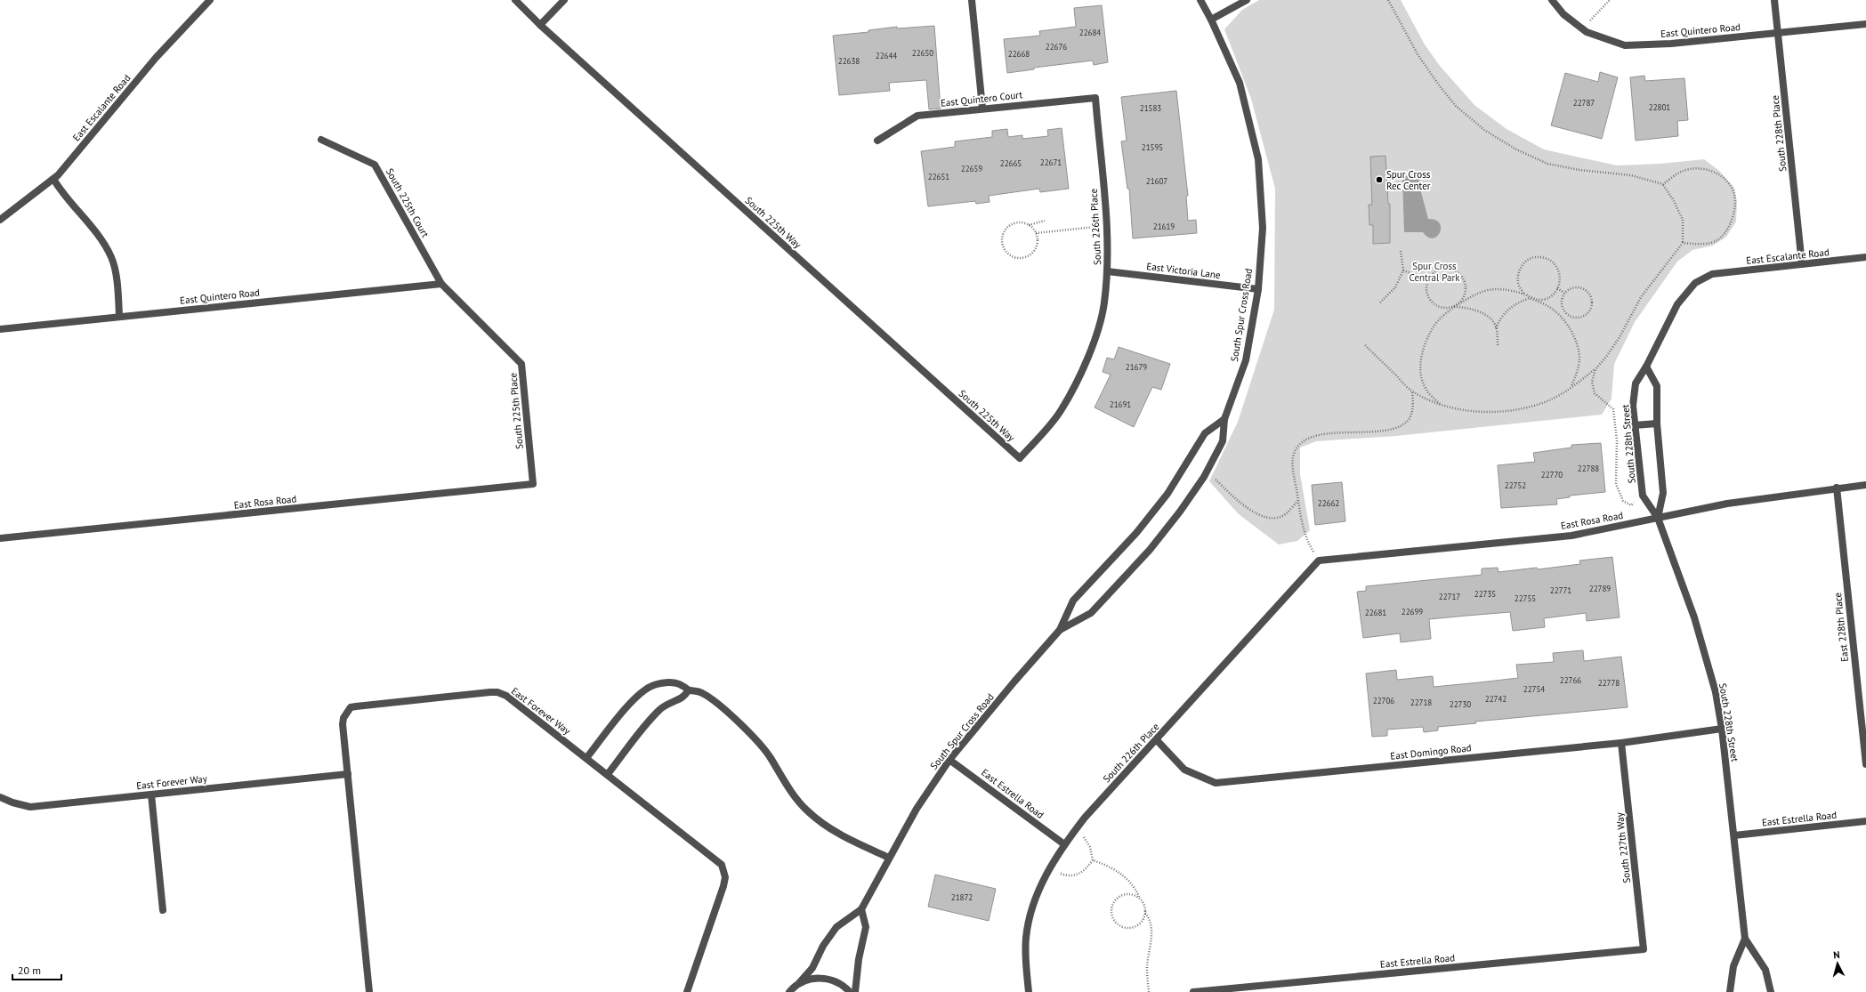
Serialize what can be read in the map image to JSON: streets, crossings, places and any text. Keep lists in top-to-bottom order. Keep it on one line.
{"streets":{"street":["East Quintero Road","East Quintero Court","East Escalante Road","South 228th Place","South 225th Court","South 225th Way","South 226th Place","East Victoria Lane","South Spur Cross Road","South 225th Place","South 228th Street","East Rosa Road","East 228th Place","East Forever Way","East Domingo Road","East Estrella Road","South 227th Way"]},"crossings":[["East Quintero Road","South 228th Place"],["East Quintero Road","South 225th Court"],["East Quintero Road","South 225th Place"],["East Quintero Court","South 226th Place"],["East Escalante Road","South 228th Place"],["East Escalante Road","South 228th Street"],["South 225th Court","South 225th Place"],["South 225th Way","South 226th Place"],["South 226th Place","East Victoria Lane"],["South 226th Place","East Rosa Road"],["South 226th Place","East Domingo Road"],["South 226th Place","East Estrella Road"],["East Victoria Lane","South Spur Cross Road"],["South Spur Cross Road","East Estrella Road"],["South 225th Place","East Rosa Road"],["South 228th Street","East Rosa Road"],["South 228th Street","East Domingo Road"],["South 228th Street","East Estrella Road"],["East Rosa Road","East 228th Place"],["East Domingo Road","South 227th Way"],["East Estrella Road","South 227th Way"]],"parks":["Spur Cross Central Park"],"places":["Spur Cross Rec Center"],"house_numbers":["22684","22676","22650","22668","22644","22638","22787","22801","21583","21595","22671","22665","22659","22651","21607","21619","21679","21691","22788","22770","22752","22662","22789","22771","22735","22717","22755","22699","22681","22766","22778","22754","22742","22706","22718","22730","21872"],"scale_bar":"20 m","north":"top"}
